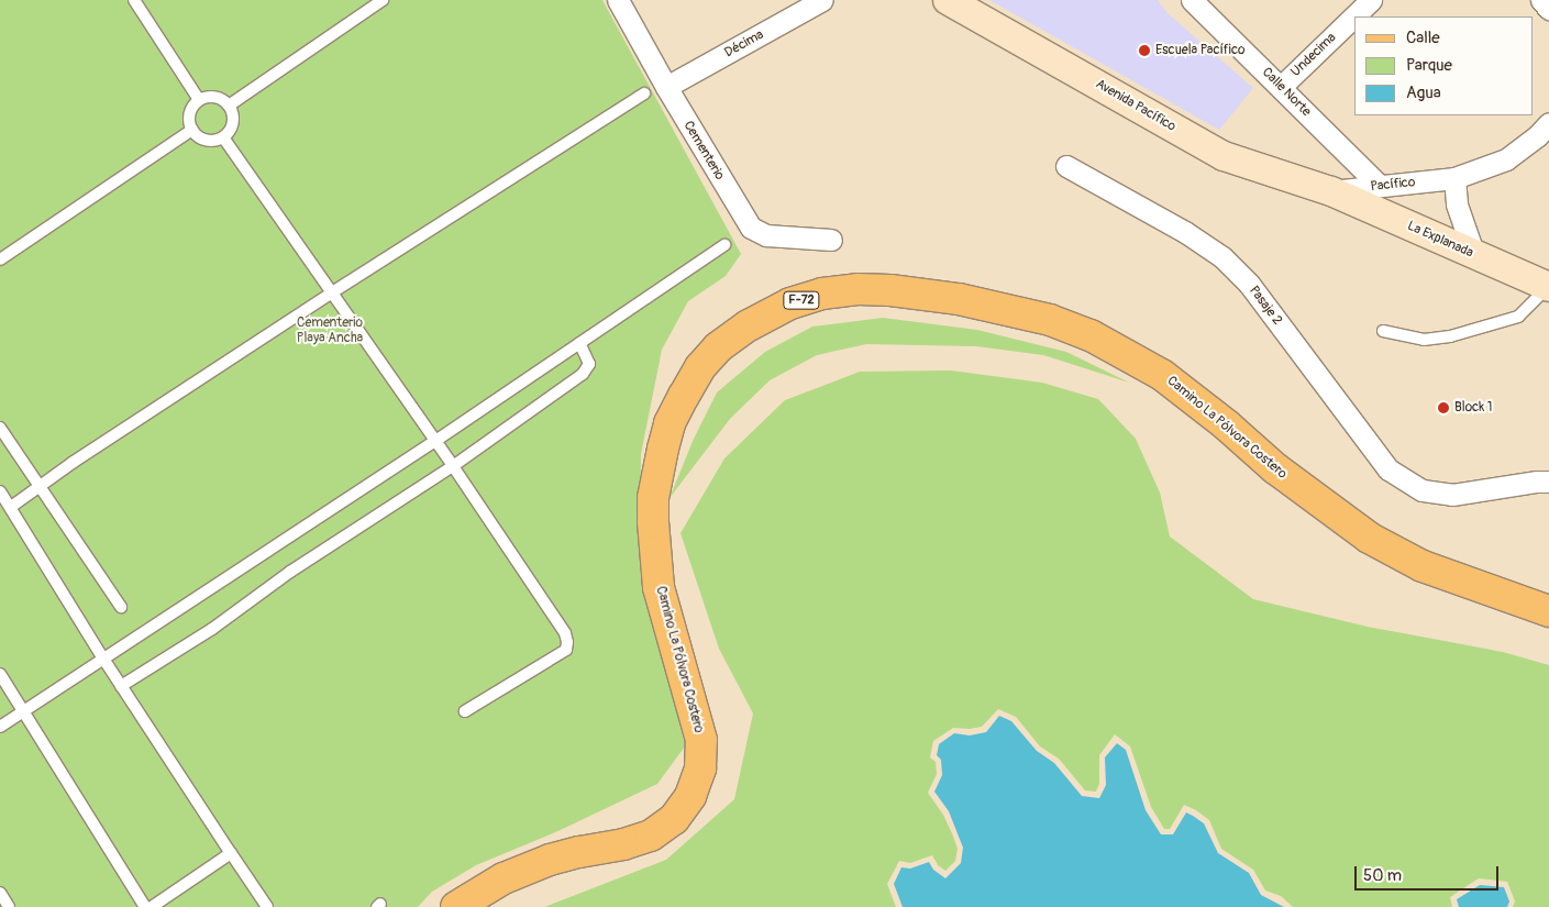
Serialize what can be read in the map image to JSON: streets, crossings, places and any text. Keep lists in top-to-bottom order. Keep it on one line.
{"streets":{"main road":["F-72","Camino La Pólvora Costero"],"street":["Décima","Undecima","Calle Norte","Avenida Pacífico","Cementerio","Pacífico","La Explanada","Pasaje 2"]},"crossings":[["Décima","Cementerio"],["Undecima","Calle Norte"],["Calle Norte","Pacífico"],["Avenida Pacífico","Pacífico"],["Avenida Pacífico","La Explanada"],["Pacífico","La Explanada"]],"parks":["Cementerio Playa Ancha"],"places":["Escuela Pacífico","Block 1"],"legend":["Calle","Parque","Agua"],"scale_bar":"50 m"}
